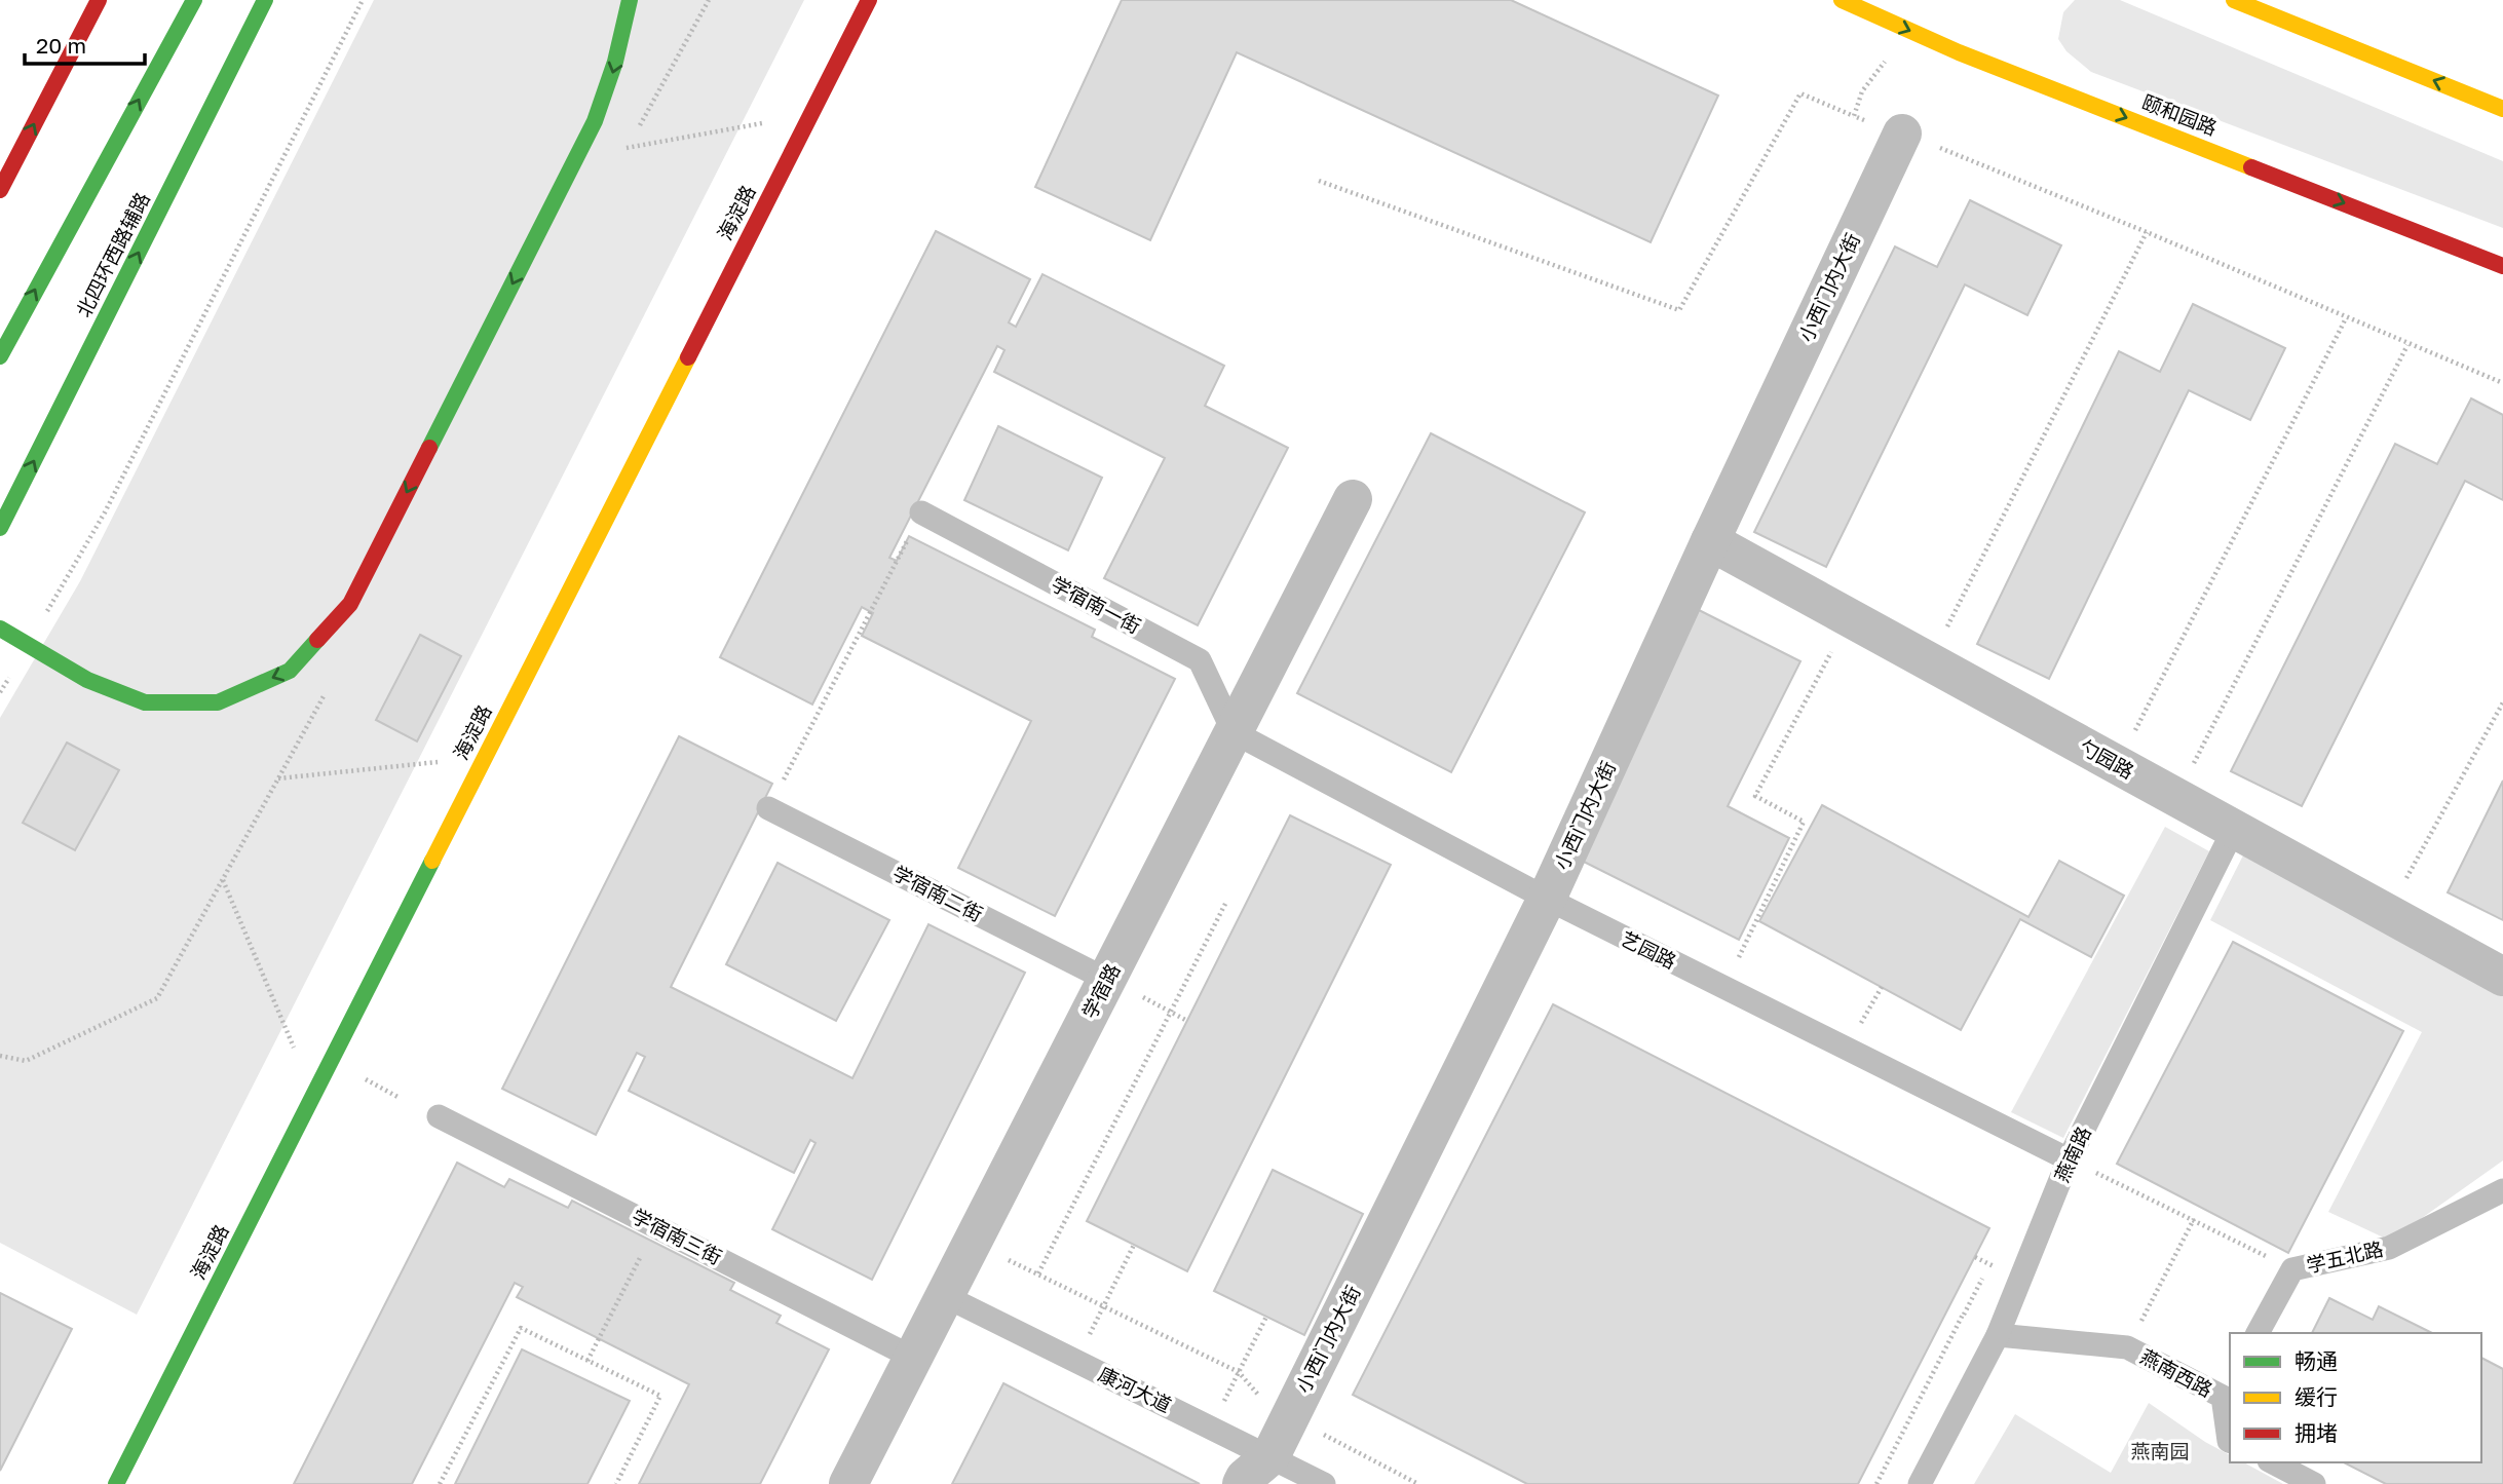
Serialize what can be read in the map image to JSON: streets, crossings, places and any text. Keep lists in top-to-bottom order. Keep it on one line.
{"streets":{"main road":["颐和园路","海淀路","北四环西路辅路"],"street":["小西门内大街","勺园路","学宿路"],"lane":["学宿南一街","学宿南二街","艺园路","燕南路","学宿南三街","学五北路","燕南西路","康河大道"]},"crossings":[["小西门内大街","勺园路"],["小西门内大街","艺园路"],["小西门内大街","康河大道"],["学宿南一街","艺园路"],["学宿南一街","学宿路"],["勺园路","燕南路"],["学宿南二街","学宿路"],["艺园路","学宿路"],["艺园路","燕南路"],["学宿路","学宿南三街"],["学宿路","康河大道"],["燕南路","燕南西路"]],"one_way":["颐和园路"],"parks":["燕南园"],"legend":["畅通","缓行","拥堵"],"scale_bar":"20 m"}
